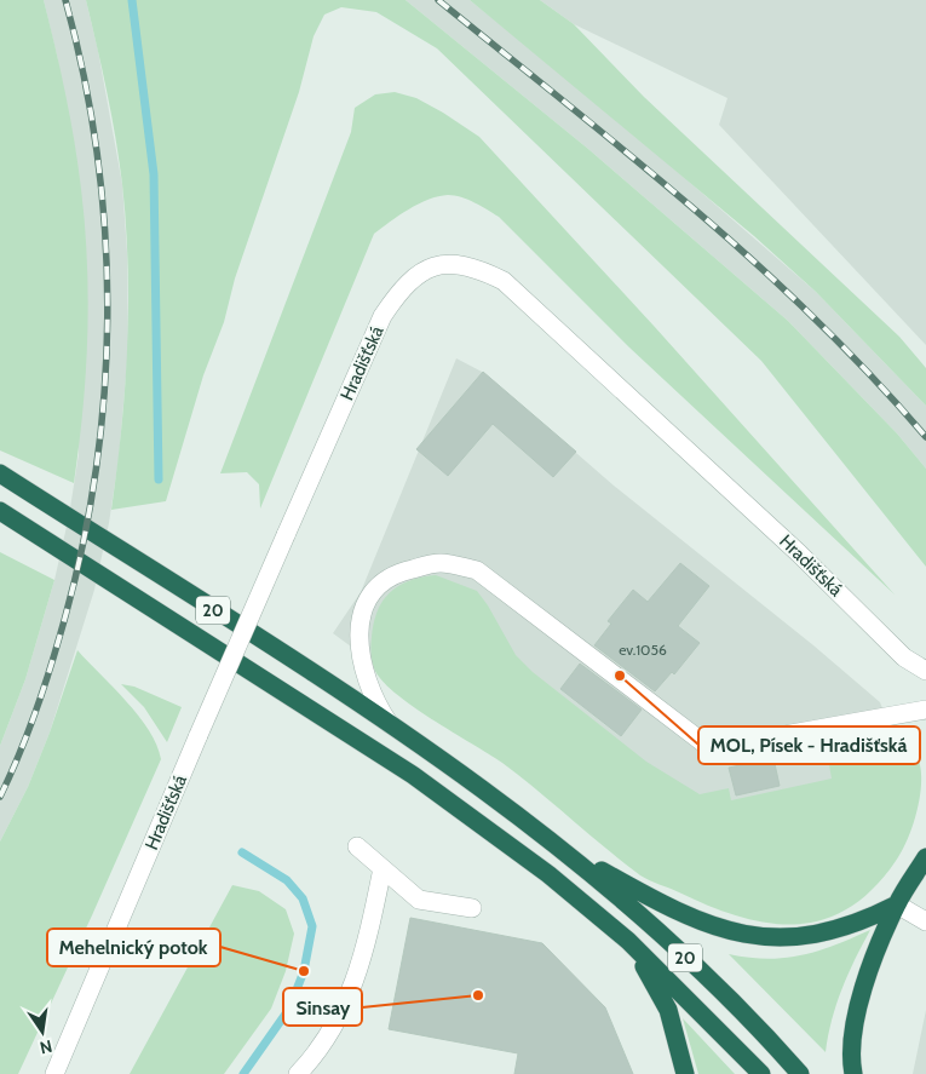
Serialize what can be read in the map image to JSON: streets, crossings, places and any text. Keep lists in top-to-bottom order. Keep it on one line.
{"streets":{"highway":["20"],"street":["Hradišťská"]},"places":["MOL, Písek - Hradišťská","Mehelnický potok","Sinsay"],"house_numbers":["ev.1056"],"north":"bottom"}
